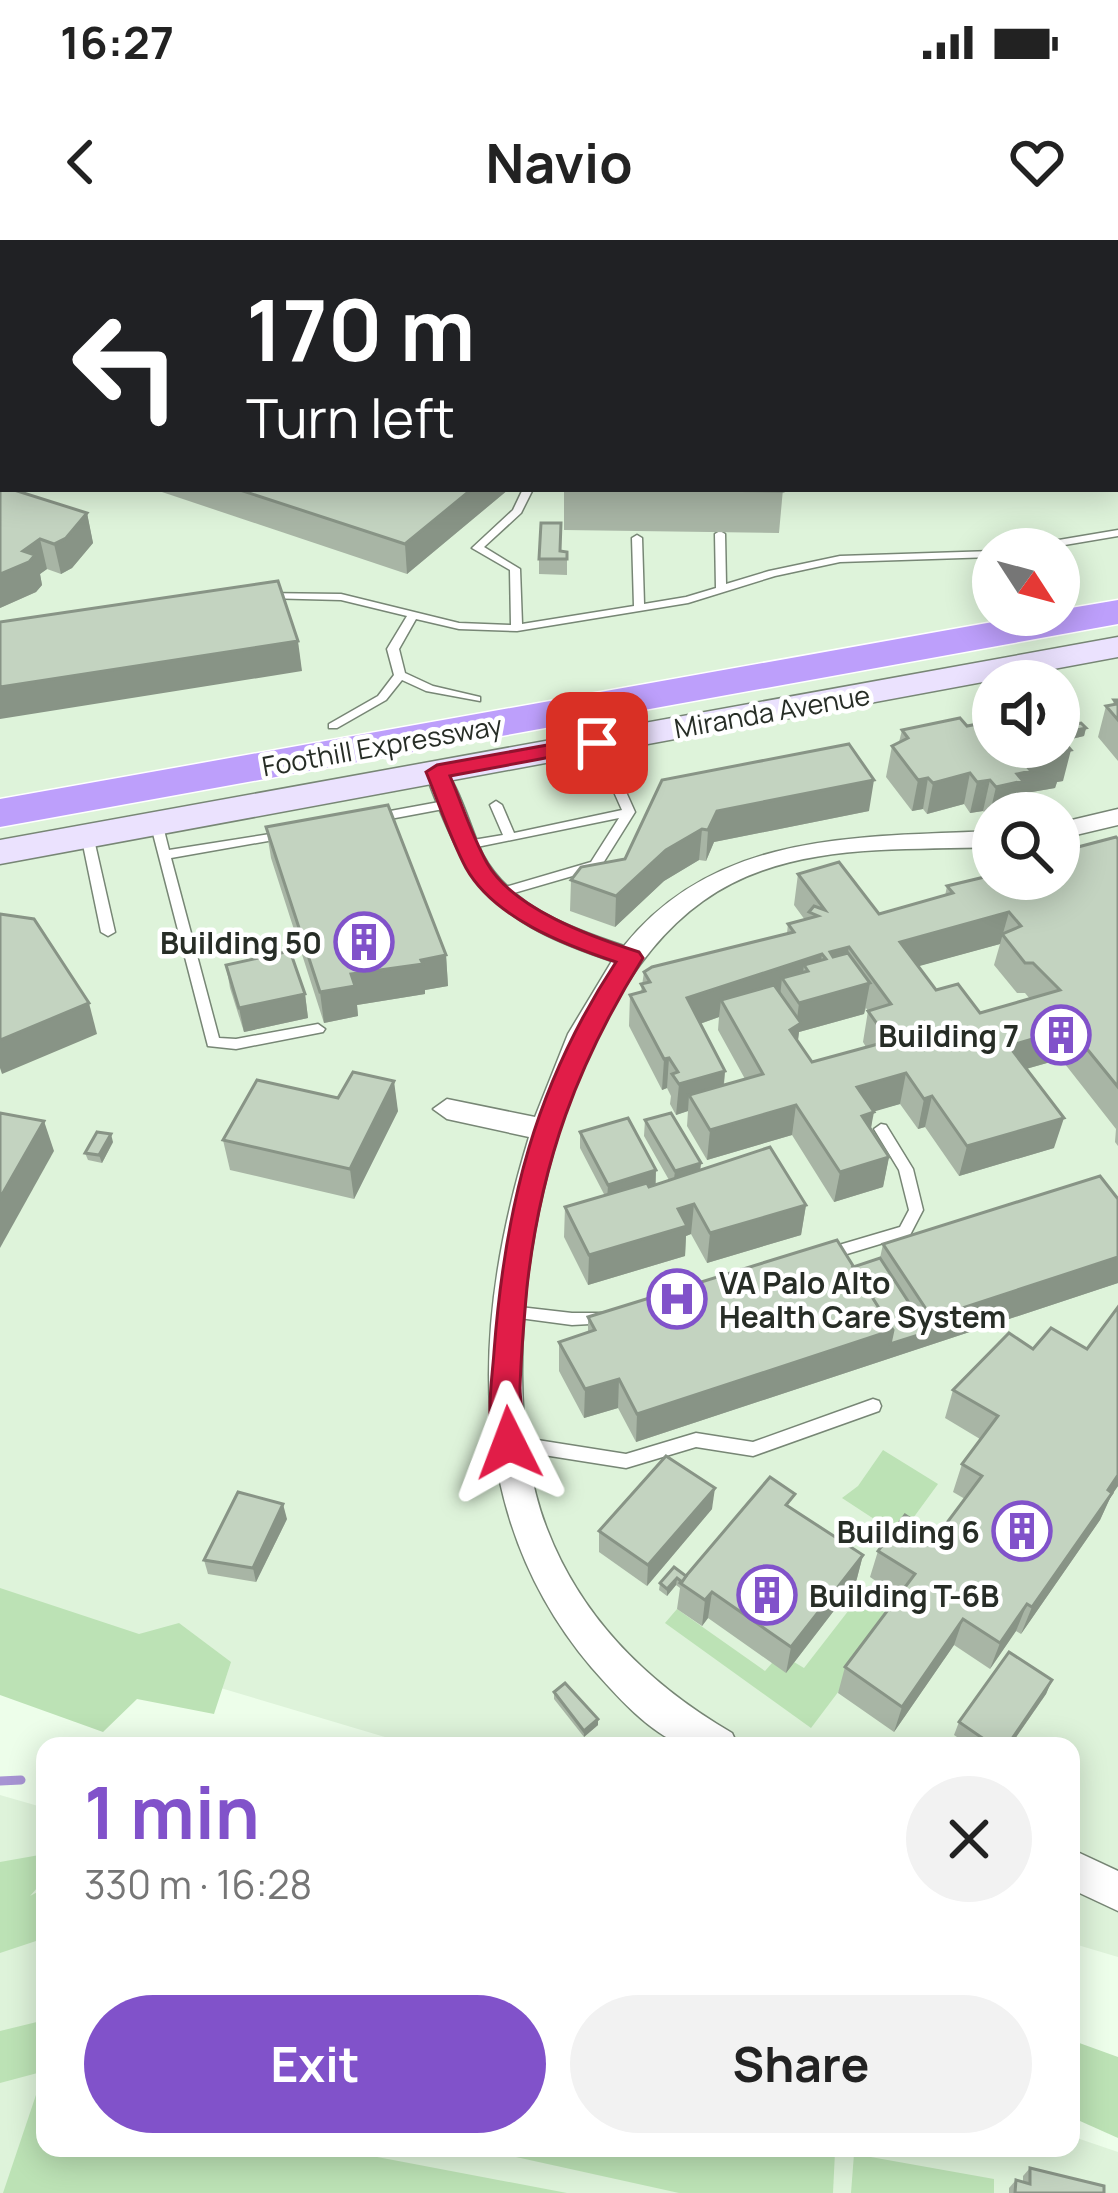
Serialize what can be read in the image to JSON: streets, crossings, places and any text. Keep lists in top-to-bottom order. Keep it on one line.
{"streets":{"highway":["Foothill Expressway"],"street":["Miranda Avenue"]},"places":{"building":["Building 50","Building 7","Building 6","Building T-6B"],"hospital":["VA Palo Alto Health Care System"]},"north":"bottom right","page":{"status":"16:27","header":"Navio","turn":["170 m","Turn left"],"heading":["1 min","330 m · 16:28"],"buttons":["Exit","Share"]}}
